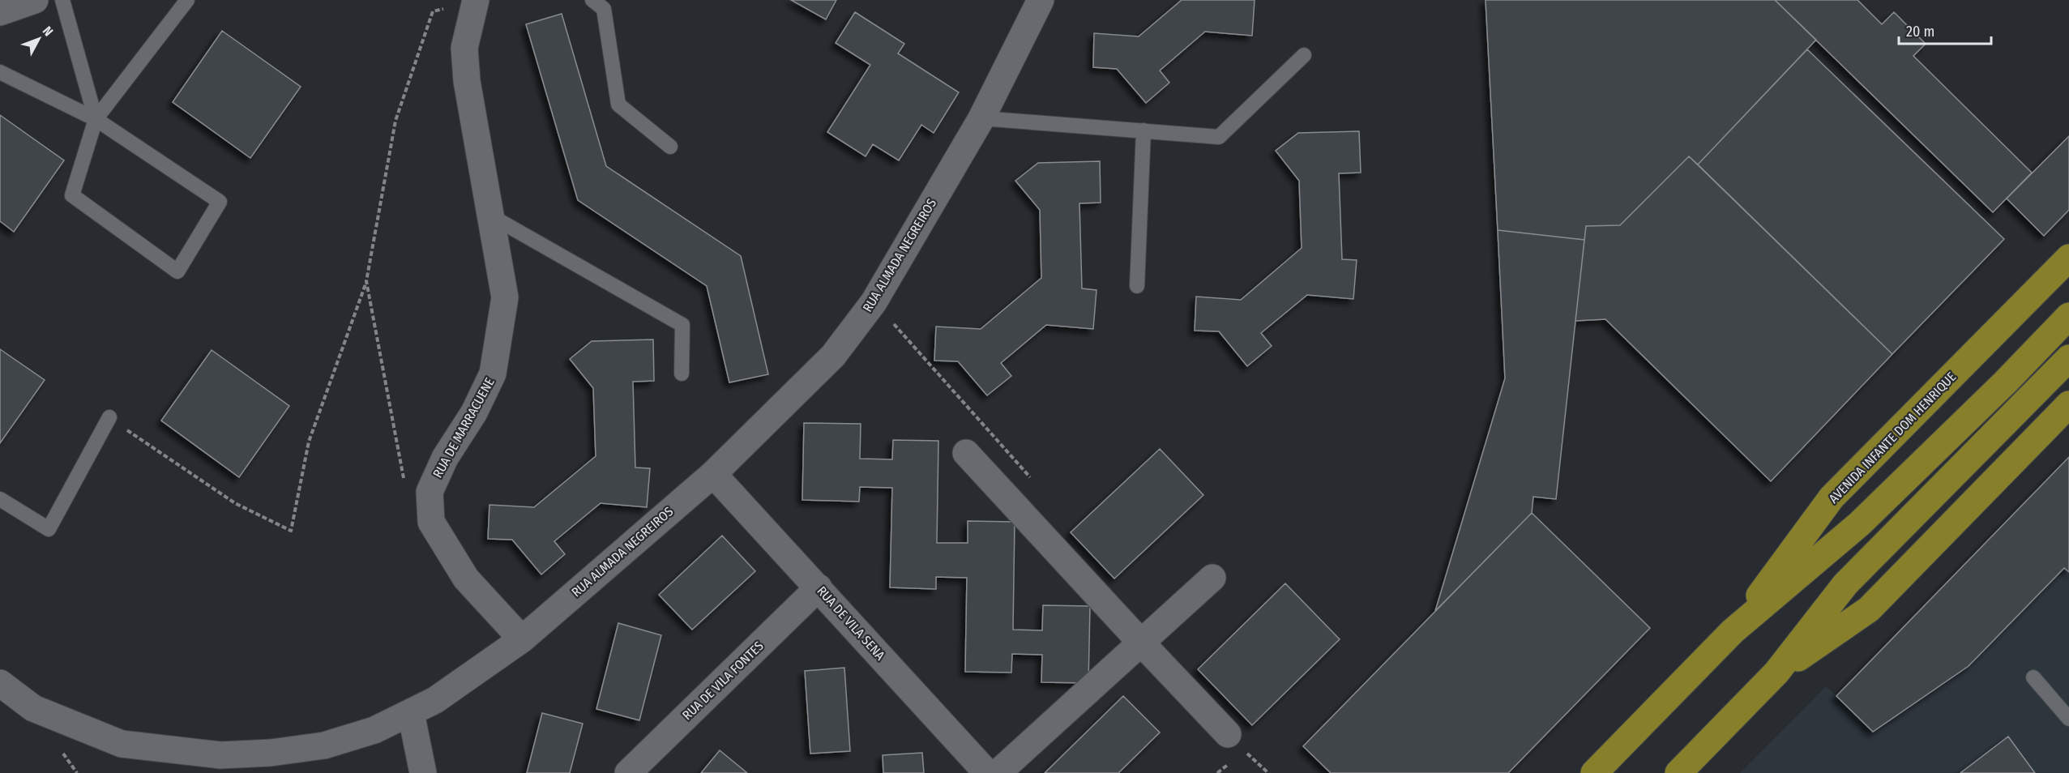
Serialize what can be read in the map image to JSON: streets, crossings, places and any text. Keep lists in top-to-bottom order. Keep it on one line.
{"streets":{"highway":["AVENIDA INFANTE DOM HENRIQUE"],"street":["RUA ALMADA NEGREIROS","RUA DE MARRACUENE","RUA DE VILA SENA","RUA DE VILA FONTES"]},"crossings":[["RUA ALMADA NEGREIROS","RUA DE MARRACUENE"],["RUA ALMADA NEGREIROS","RUA DE VILA SENA"],["RUA DE VILA SENA","RUA DE VILA FONTES"]],"scale_bar":"20 m","north":"top right"}
